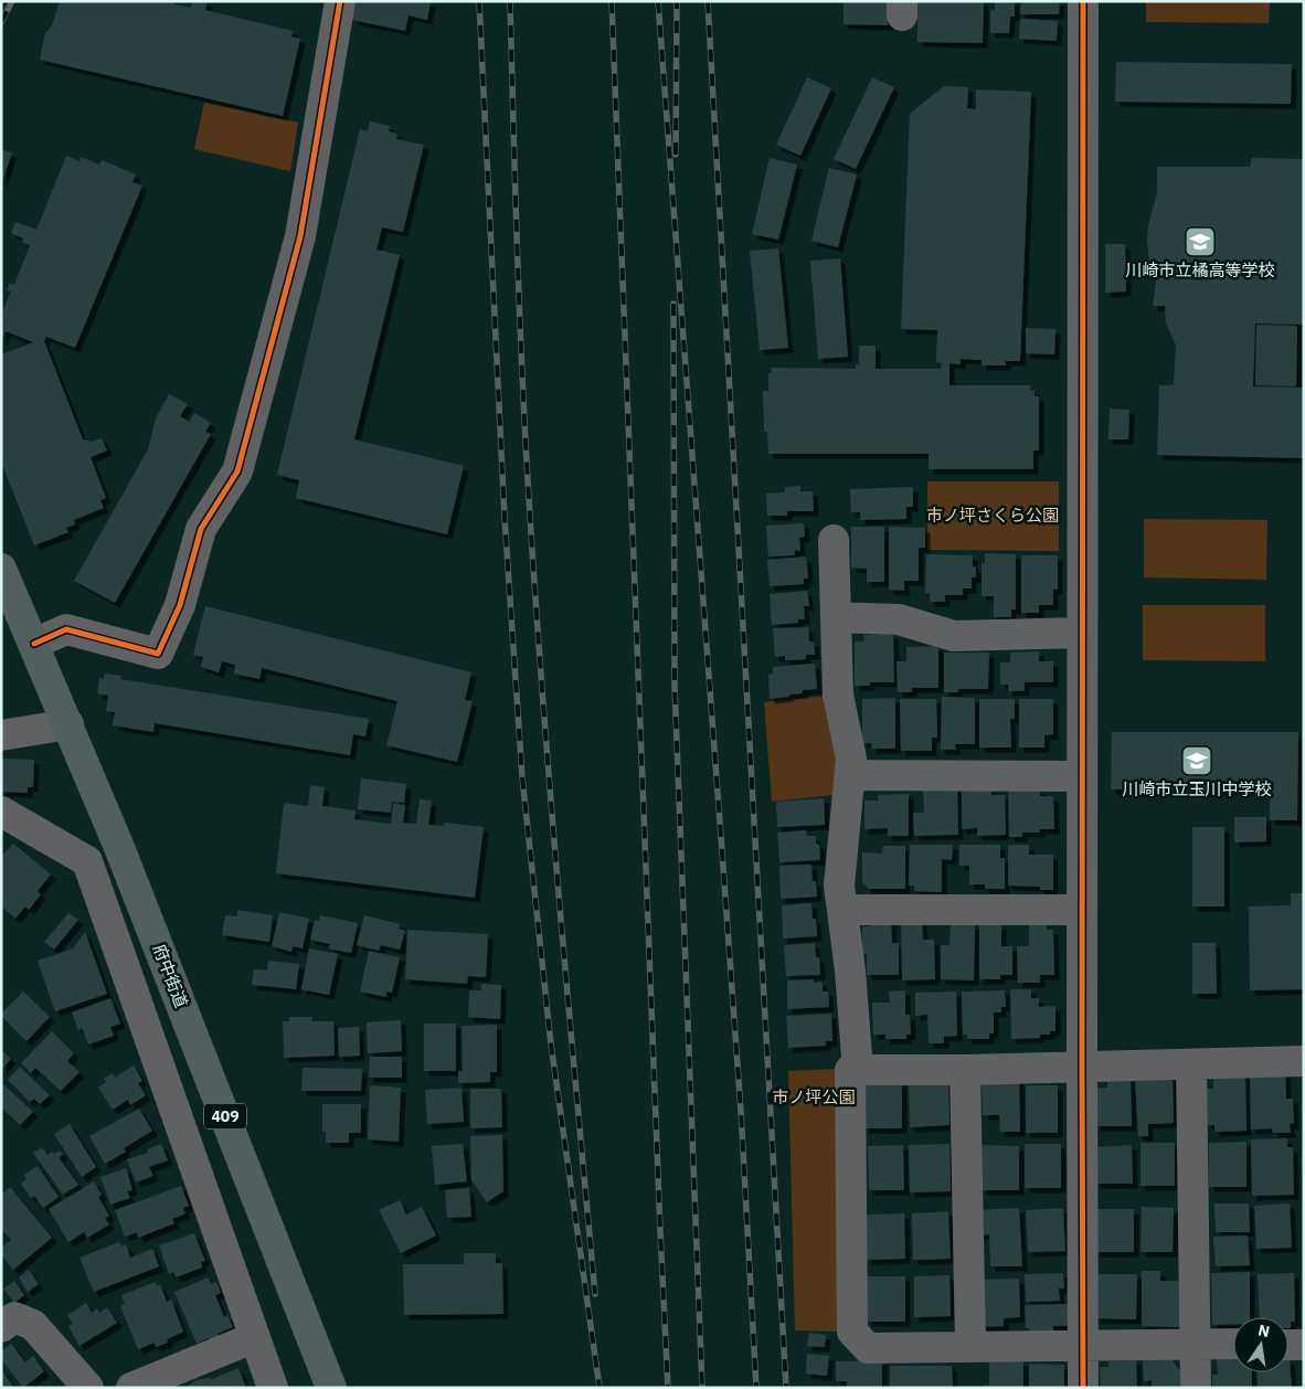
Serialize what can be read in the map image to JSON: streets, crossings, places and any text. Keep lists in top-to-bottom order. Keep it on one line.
{"streets":{"highway":["府中街道","409"]},"parks":["市ノ坪さくら公園","市ノ坪公園"],"places":{"school or university":["川崎市立橘高等学校","川崎市立玉川中学校"]},"north":"top"}
